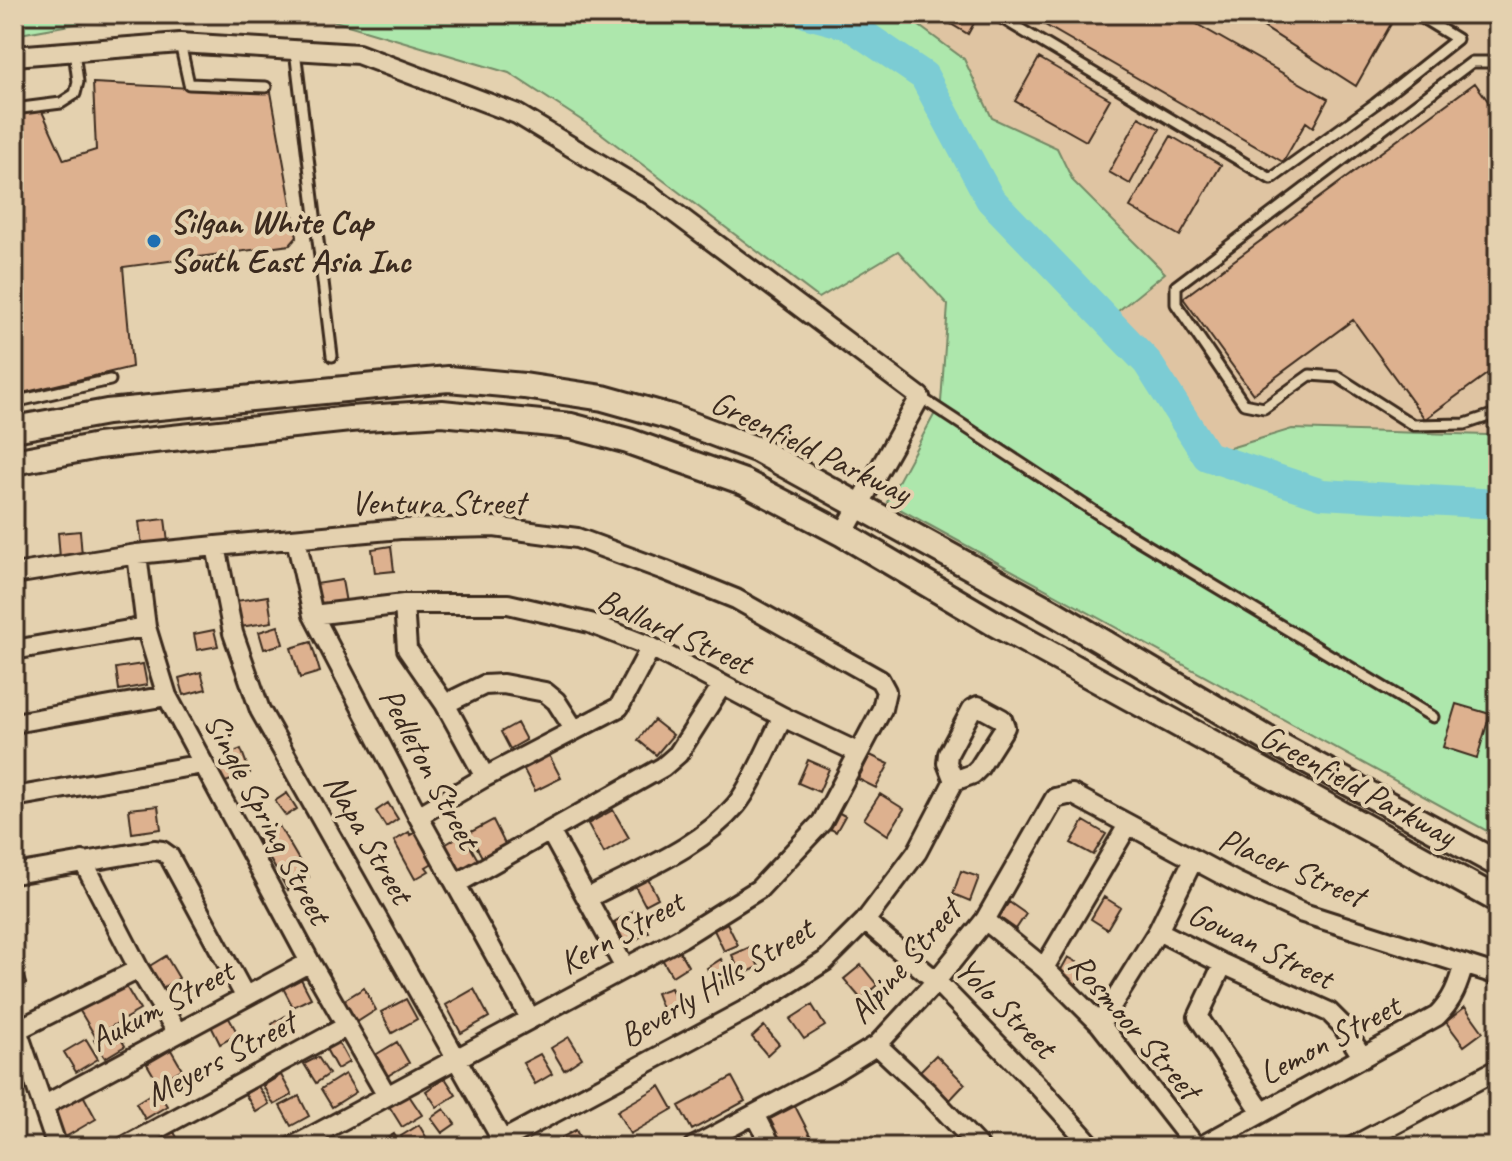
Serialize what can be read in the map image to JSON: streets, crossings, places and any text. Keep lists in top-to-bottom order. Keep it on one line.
{"streets":{"main road":["Greenfield Parkway"],"street":["Ventura Street","Ballard Street","Pedleton Street","Single Spring Street","Napa Street","Placer Street","Kern Street","Gowan Street","Alpine Street","Beverly Hills Street","Aukum Street","Yolo Street","Rosmoor Street","Lemon Street","Meyers Street"]},"crossings":[["Ventura Street","Pedleton Street"],["Ventura Street","Single Spring Street"],["Ventura Street","Napa Street"],["Ventura Street","Kern Street"],["Ballard Street","Pedleton Street"],["Ballard Street","Kern Street"],["Pedleton Street","Kern Street"],["Single Spring Street","Kern Street"],["Single Spring Street","Aukum Street"],["Single Spring Street","Meyers Street"],["Napa Street","Kern Street"],["Napa Street","Beverly Hills Street"],["Placer Street","Alpine Street"],["Placer Street","Lemon Street"],["Gowan Street","Lemon Street"],["Alpine Street","Yolo Street"],["Alpine Street","Rosmoor Street"],["Beverly Hills Street","Yolo Street"],["Rosmoor Street","Lemon Street"]],"places":["Silgan White Cap South East Asia Inc"]}
